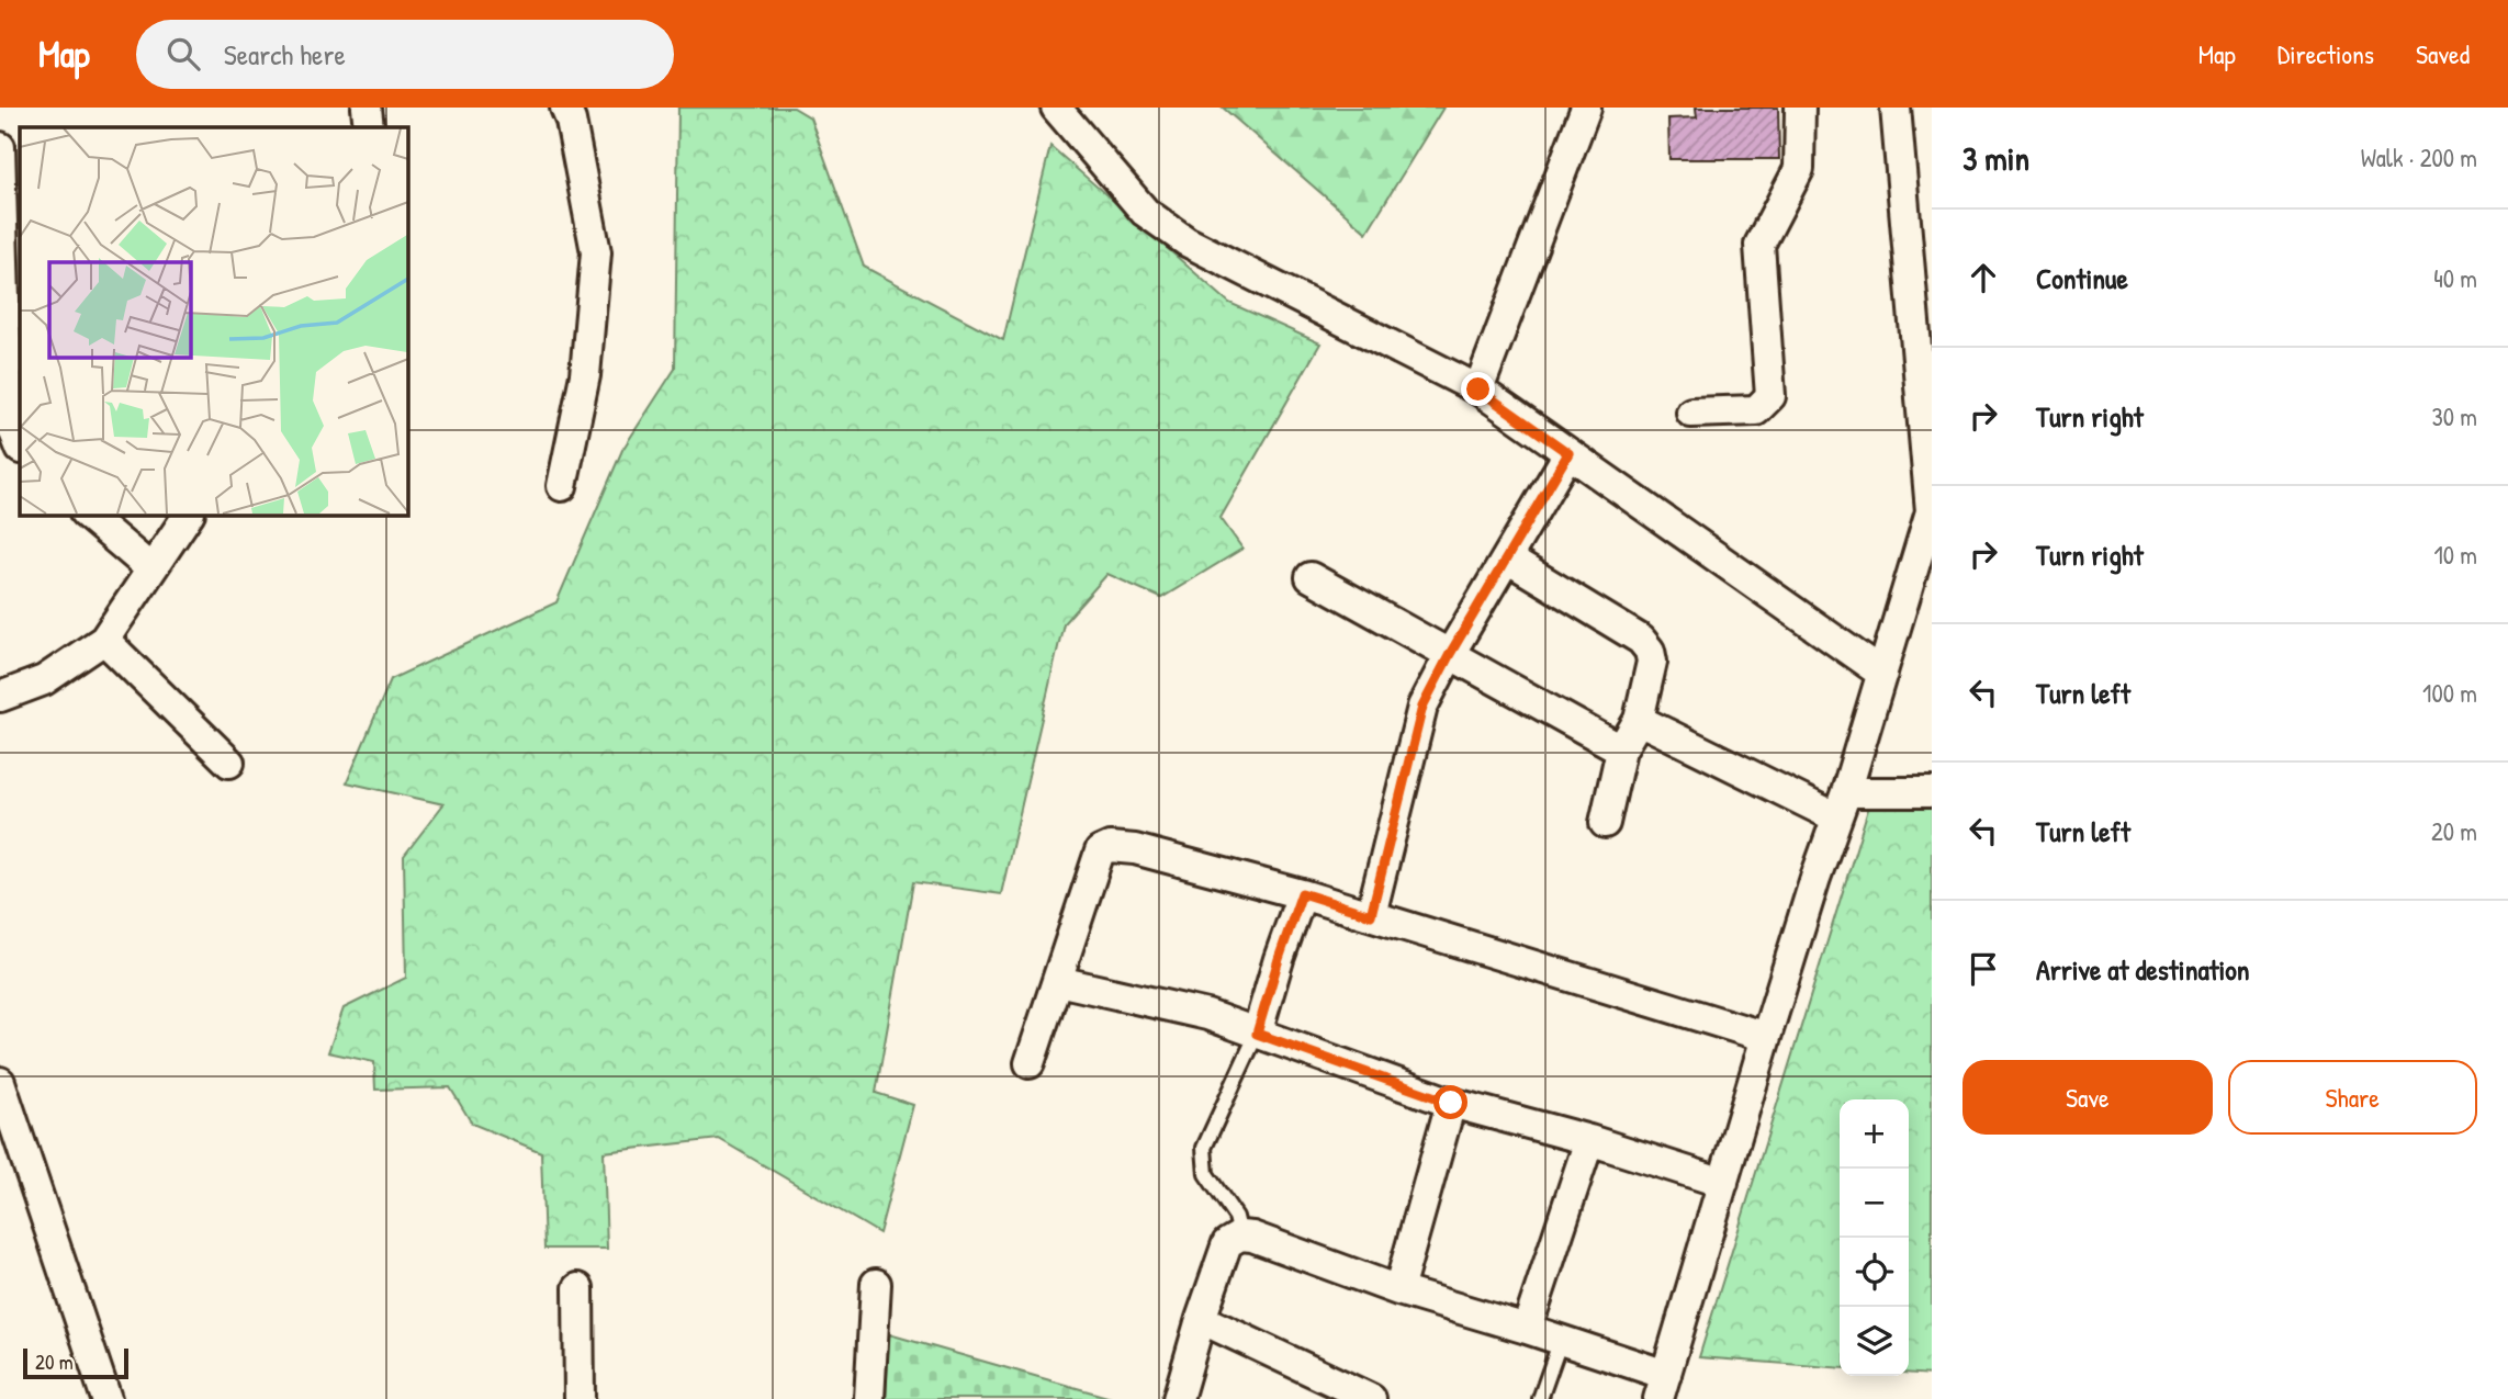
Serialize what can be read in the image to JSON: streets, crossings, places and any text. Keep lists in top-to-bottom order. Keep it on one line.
{"scale_bar":"20 m","page":{"header":"Map","search":"Search here","nav":["Map","Directions","Saved"],"heading":["3 min","Walk · 200 m"],"list":[["Continue","40 m"],["Turn right","30 m"],["Turn right","10 m"],["Turn left","100 m"],["Turn left","20 m"],"Arrive at destination"],"buttons":["Save","Share"],"map_buttons":["+","−"],"scale":"20 m"}}
